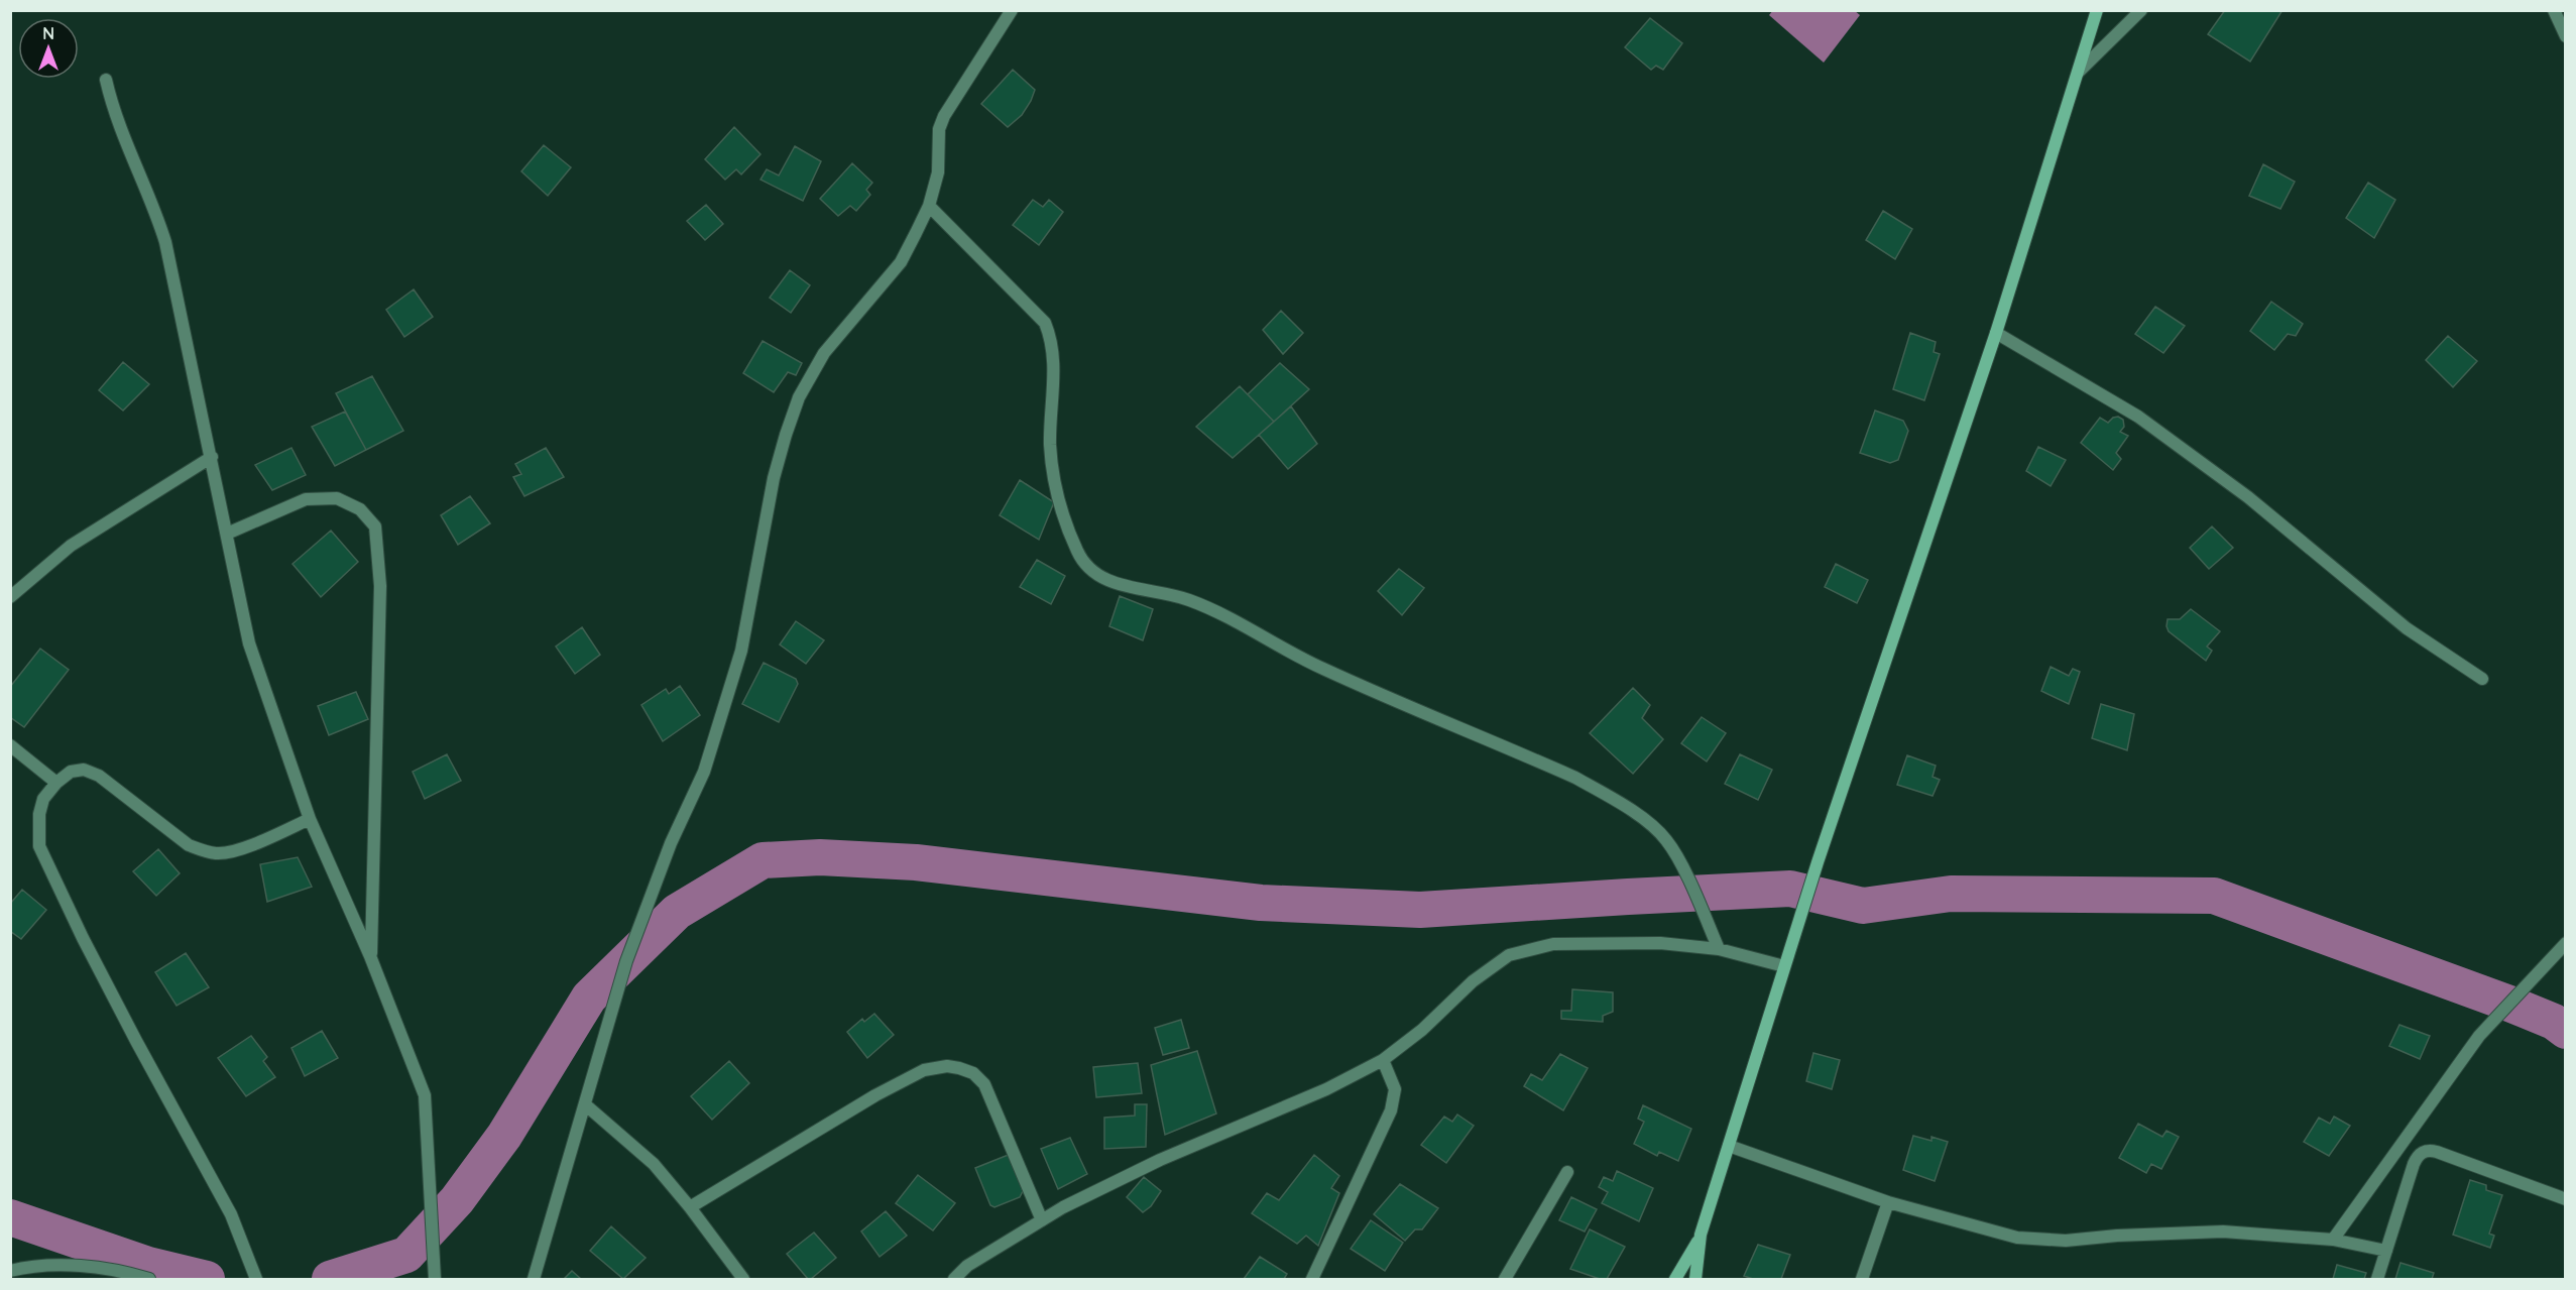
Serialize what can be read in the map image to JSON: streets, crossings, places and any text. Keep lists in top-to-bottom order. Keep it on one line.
{"north":"top"}
